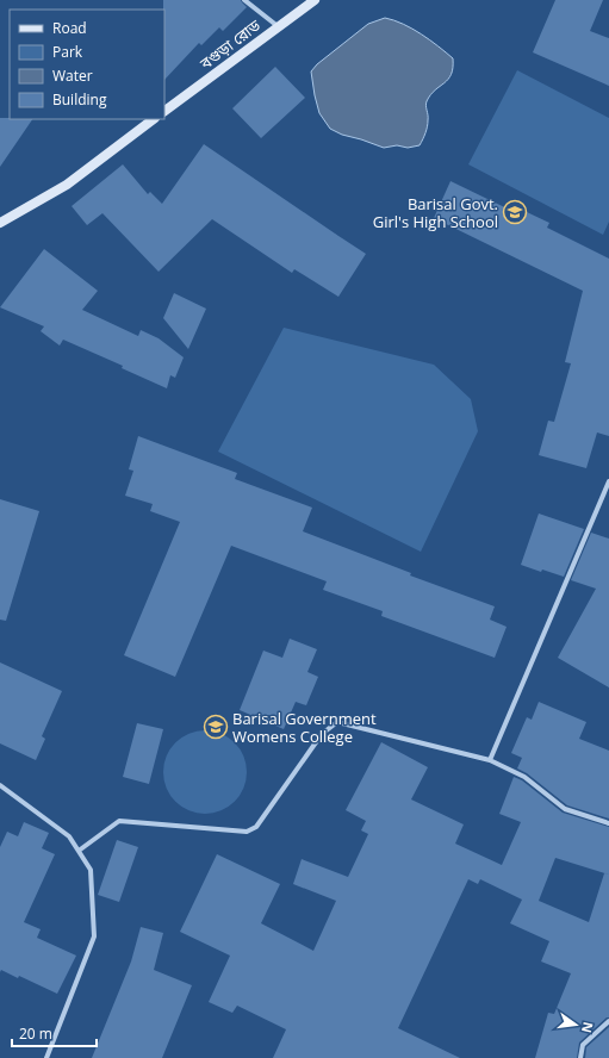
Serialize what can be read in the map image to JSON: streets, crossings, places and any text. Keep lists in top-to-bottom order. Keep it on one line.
{"streets":{"main road":["বগুড়া রোড"]},"places":{"school or university":["Barisal Govt. Girl's High School","Barisal Government Womens College"]},"legend":["Road","Park","Water","Building"],"scale_bar":"20 m","north":"right"}
